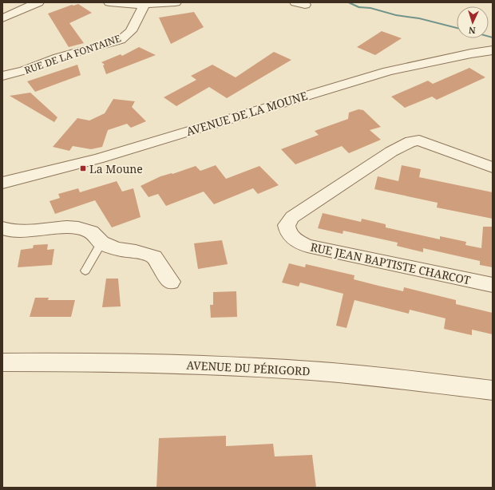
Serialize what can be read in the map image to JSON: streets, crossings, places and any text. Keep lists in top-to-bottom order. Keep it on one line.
{"streets":{"street":["RUE DE LA FONTAINE","AVENUE DE LA MOUNE","RUE JEAN BAPTISTE CHARCOT","AVENUE DU PÉRIGORD"]},"places":{"transit":["La Moune"]},"north":"bottom"}
